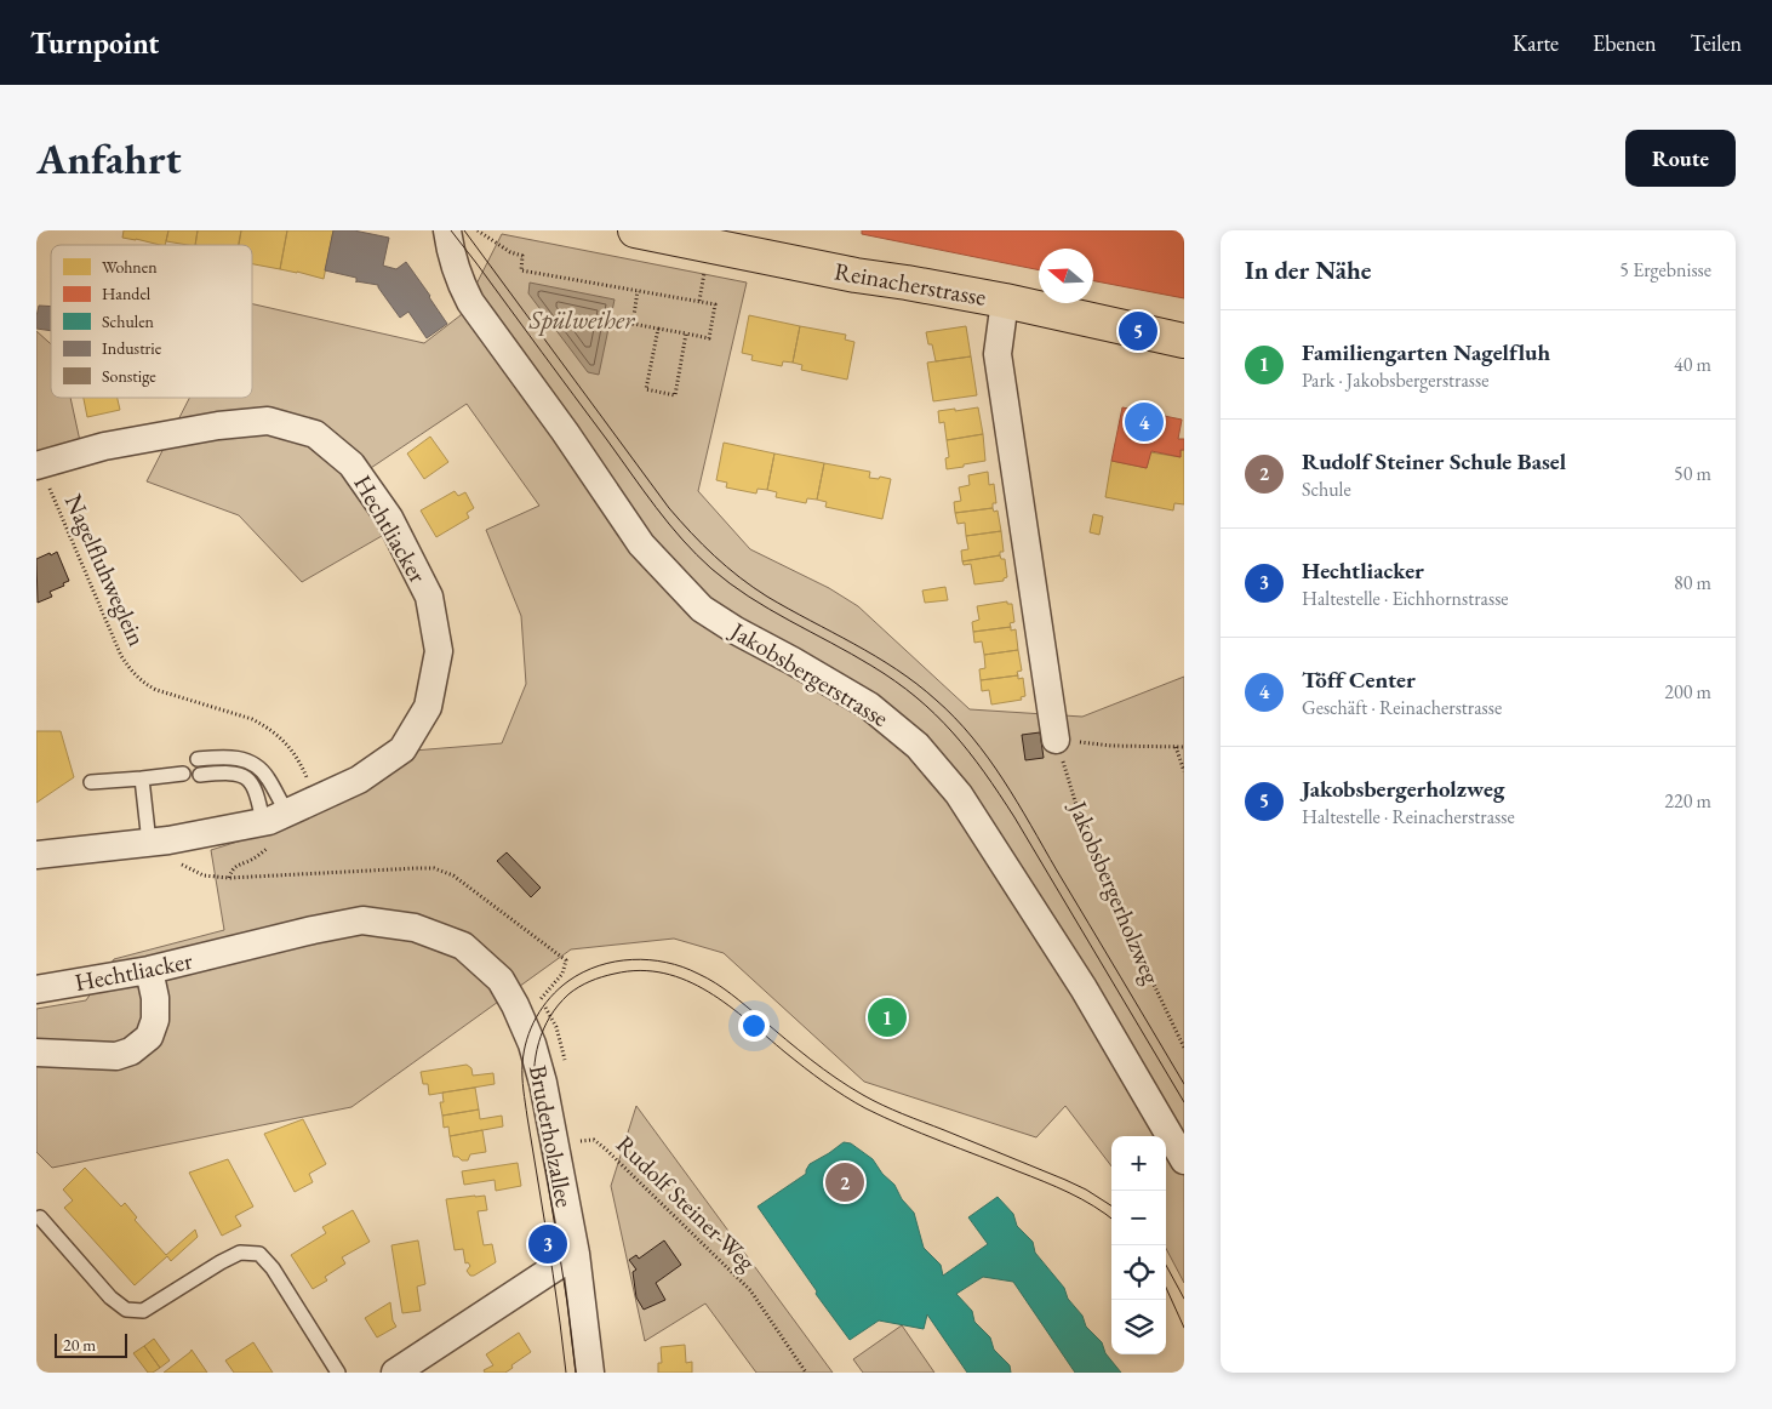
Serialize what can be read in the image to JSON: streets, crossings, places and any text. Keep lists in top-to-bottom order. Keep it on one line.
{"streets":{"main road":["Reinacherstrasse"],"street":["Hechtliacker","Jakobsbergerstrasse","Bruderholzallee"],"path":["Nagelfluhweglein","Jakobsbergerholzweg","Rudolf Steiner-Weg"]},"crossings":[["Hechtliacker","Nagelfluhweglein"],["Hechtliacker","Bruderholzallee"]],"water":["Spülweiher"],"legend":["Wohnen","Handel","Schulen","Industrie","Sonstige"],"scale_bar":"20 m","north":"left","page":{"header":"Turnpoint","nav":["Karte","Ebenen","Teilen"],"buttons":"Route","title":"Anfahrt","heading":["In der Nähe","5 Ergebnisse"],"pins":["5","4","1","2","3"],"list":[{"mark":"1","name":"Familiengarten Nagelfluh","note":"Park · Jakobsbergerstrasse","value":"40 m"},{"mark":"2","name":"Rudolf Steiner Schule Basel","note":"Schule","value":"50 m"},{"mark":"3","name":"Hechtliacker","note":"Haltestelle · Eichhornstrasse","value":"80 m"},{"mark":"4","name":"Töff Center","note":"Geschäft · Reinacherstrasse","value":"200 m"},{"mark":"5","name":"Jakobsbergerholzweg","note":"Haltestelle · Reinacherstrasse","value":"220 m"}],"map_buttons":["+","−"],"scale":"20 m"}}
